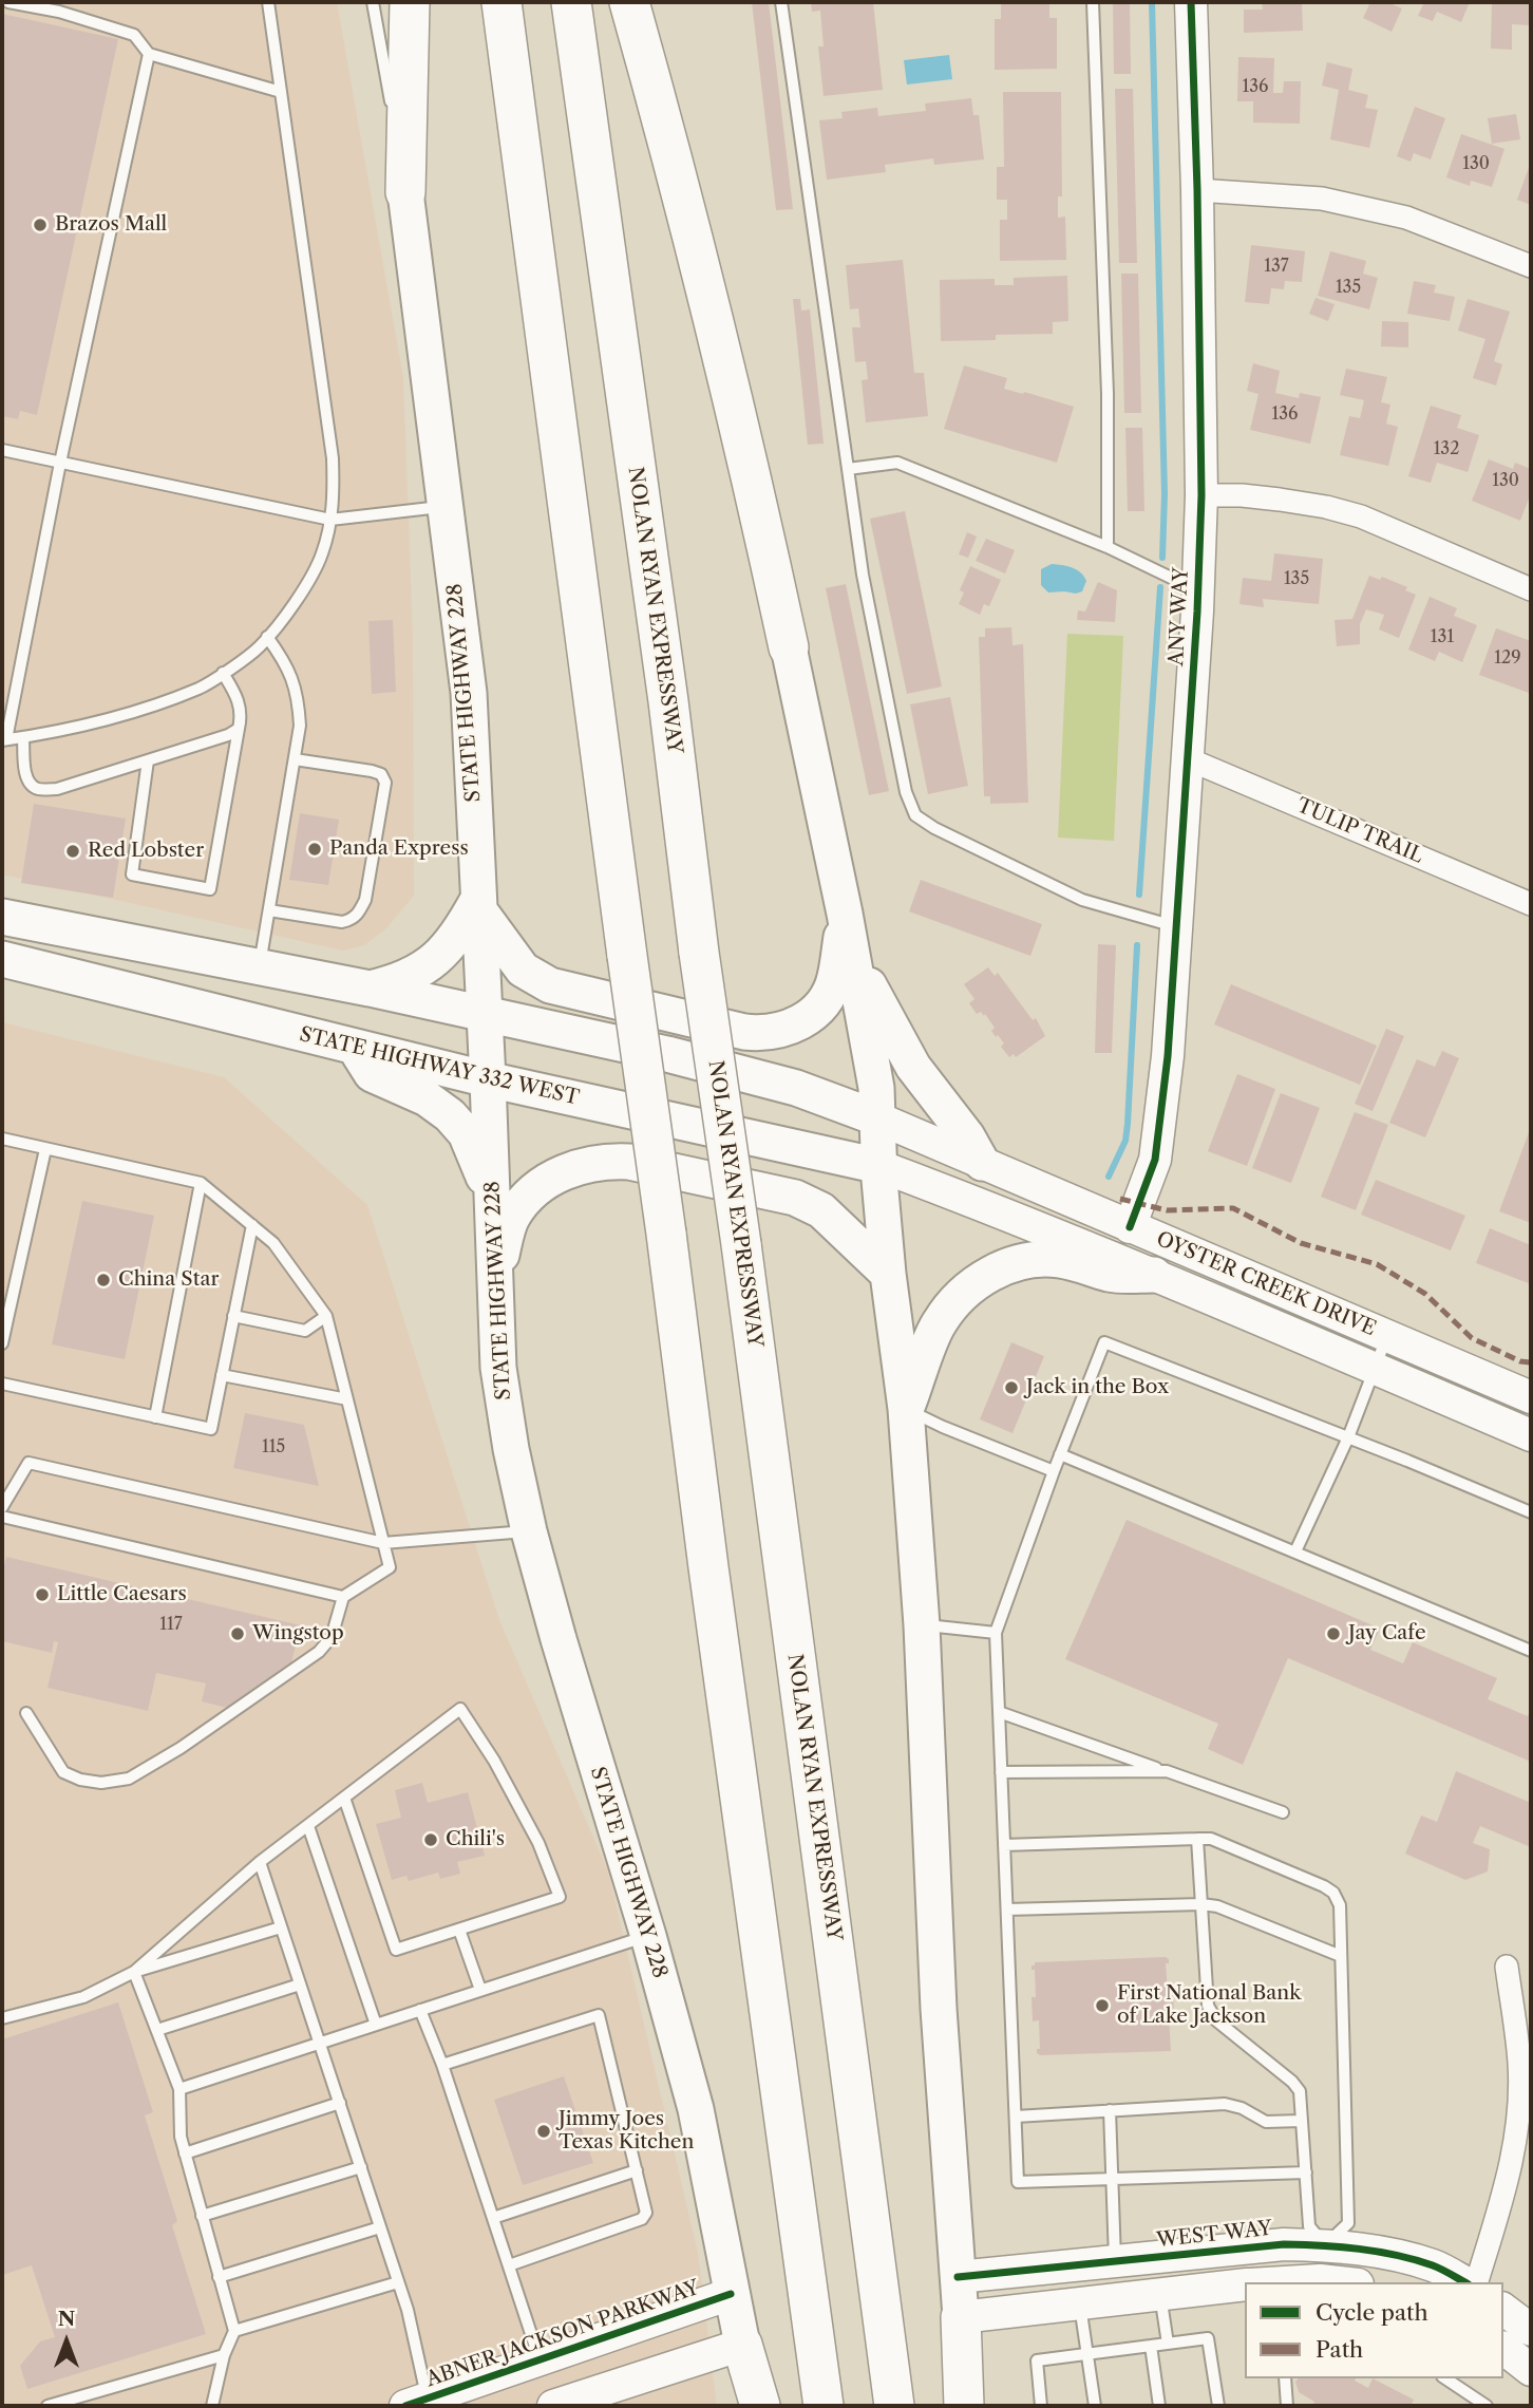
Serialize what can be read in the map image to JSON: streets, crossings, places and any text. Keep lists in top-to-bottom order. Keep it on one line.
{"streets":{"highway":["NOLAN RYAN EXPRESSWAY"],"main road":["STATE HIGHWAY 228","STATE HIGHWAY 332 WEST"],"street":["ANY WAY","TULIP TRAIL","OYSTER CREEK DRIVE","WEST WAY","ABNER JACKSON PARKWAY"]},"crossings":[["ANY WAY","TULIP TRAIL"],["ANY WAY","OYSTER CREEK DRIVE"],["STATE HIGHWAY 228","STATE HIGHWAY 332 WEST"],["STATE HIGHWAY 228","ABNER JACKSON PARKWAY"],["STATE HIGHWAY 332 WEST","OYSTER CREEK DRIVE"]],"places":["Brazos Mall","Panda Express","Red Lobster","China Star","Jack in the Box","Little Caesars","Wingstop","Jay Cafe","Chili's","First National Bank of Lake Jackson","Jimmy Joes Texas Kitchen"],"house_numbers":["136","130","137","135","136","132","130","135","131","129","115","117"],"legend":["Cycle path","Path"],"north":"top"}
